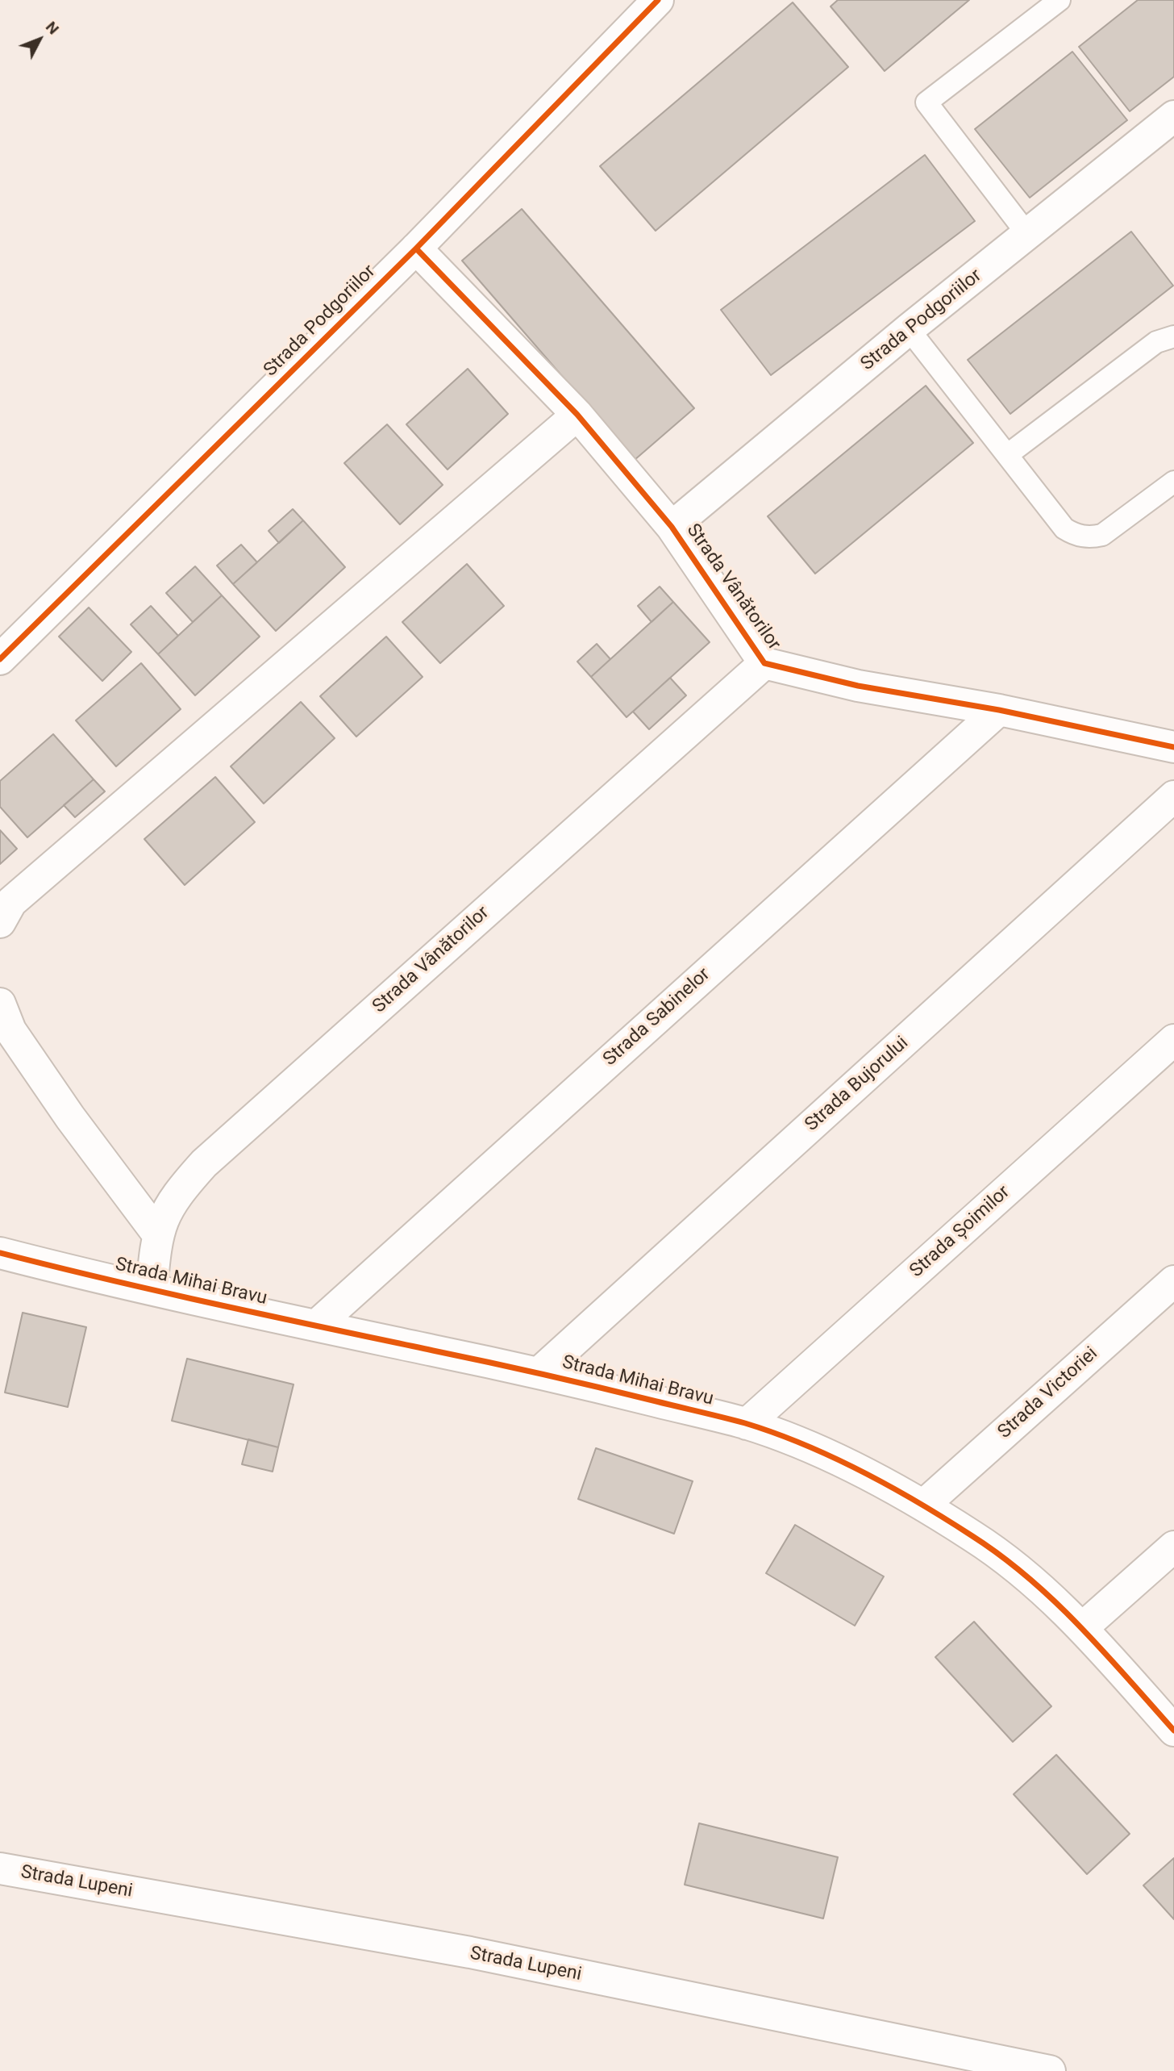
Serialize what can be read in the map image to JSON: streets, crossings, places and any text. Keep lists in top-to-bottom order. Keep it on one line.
{"streets":{"street":["Strada Podgoriilor","Strada Vânătorilor","Strada Sabinelor","Strada Bujorului","Strada Șoimilor","Strada Mihai Bravu","Strada Victoriei","Strada Lupeni"]},"crossings":[["Strada Podgoriilor","Strada Vânătorilor"],["Strada Vânătorilor","Strada Sabinelor"],["Strada Vânătorilor","Strada Mihai Bravu"],["Strada Sabinelor","Strada Mihai Bravu"],["Strada Bujorului","Strada Mihai Bravu"],["Strada Șoimilor","Strada Mihai Bravu"],["Strada Mihai Bravu","Strada Victoriei"]],"north":"top right"}
